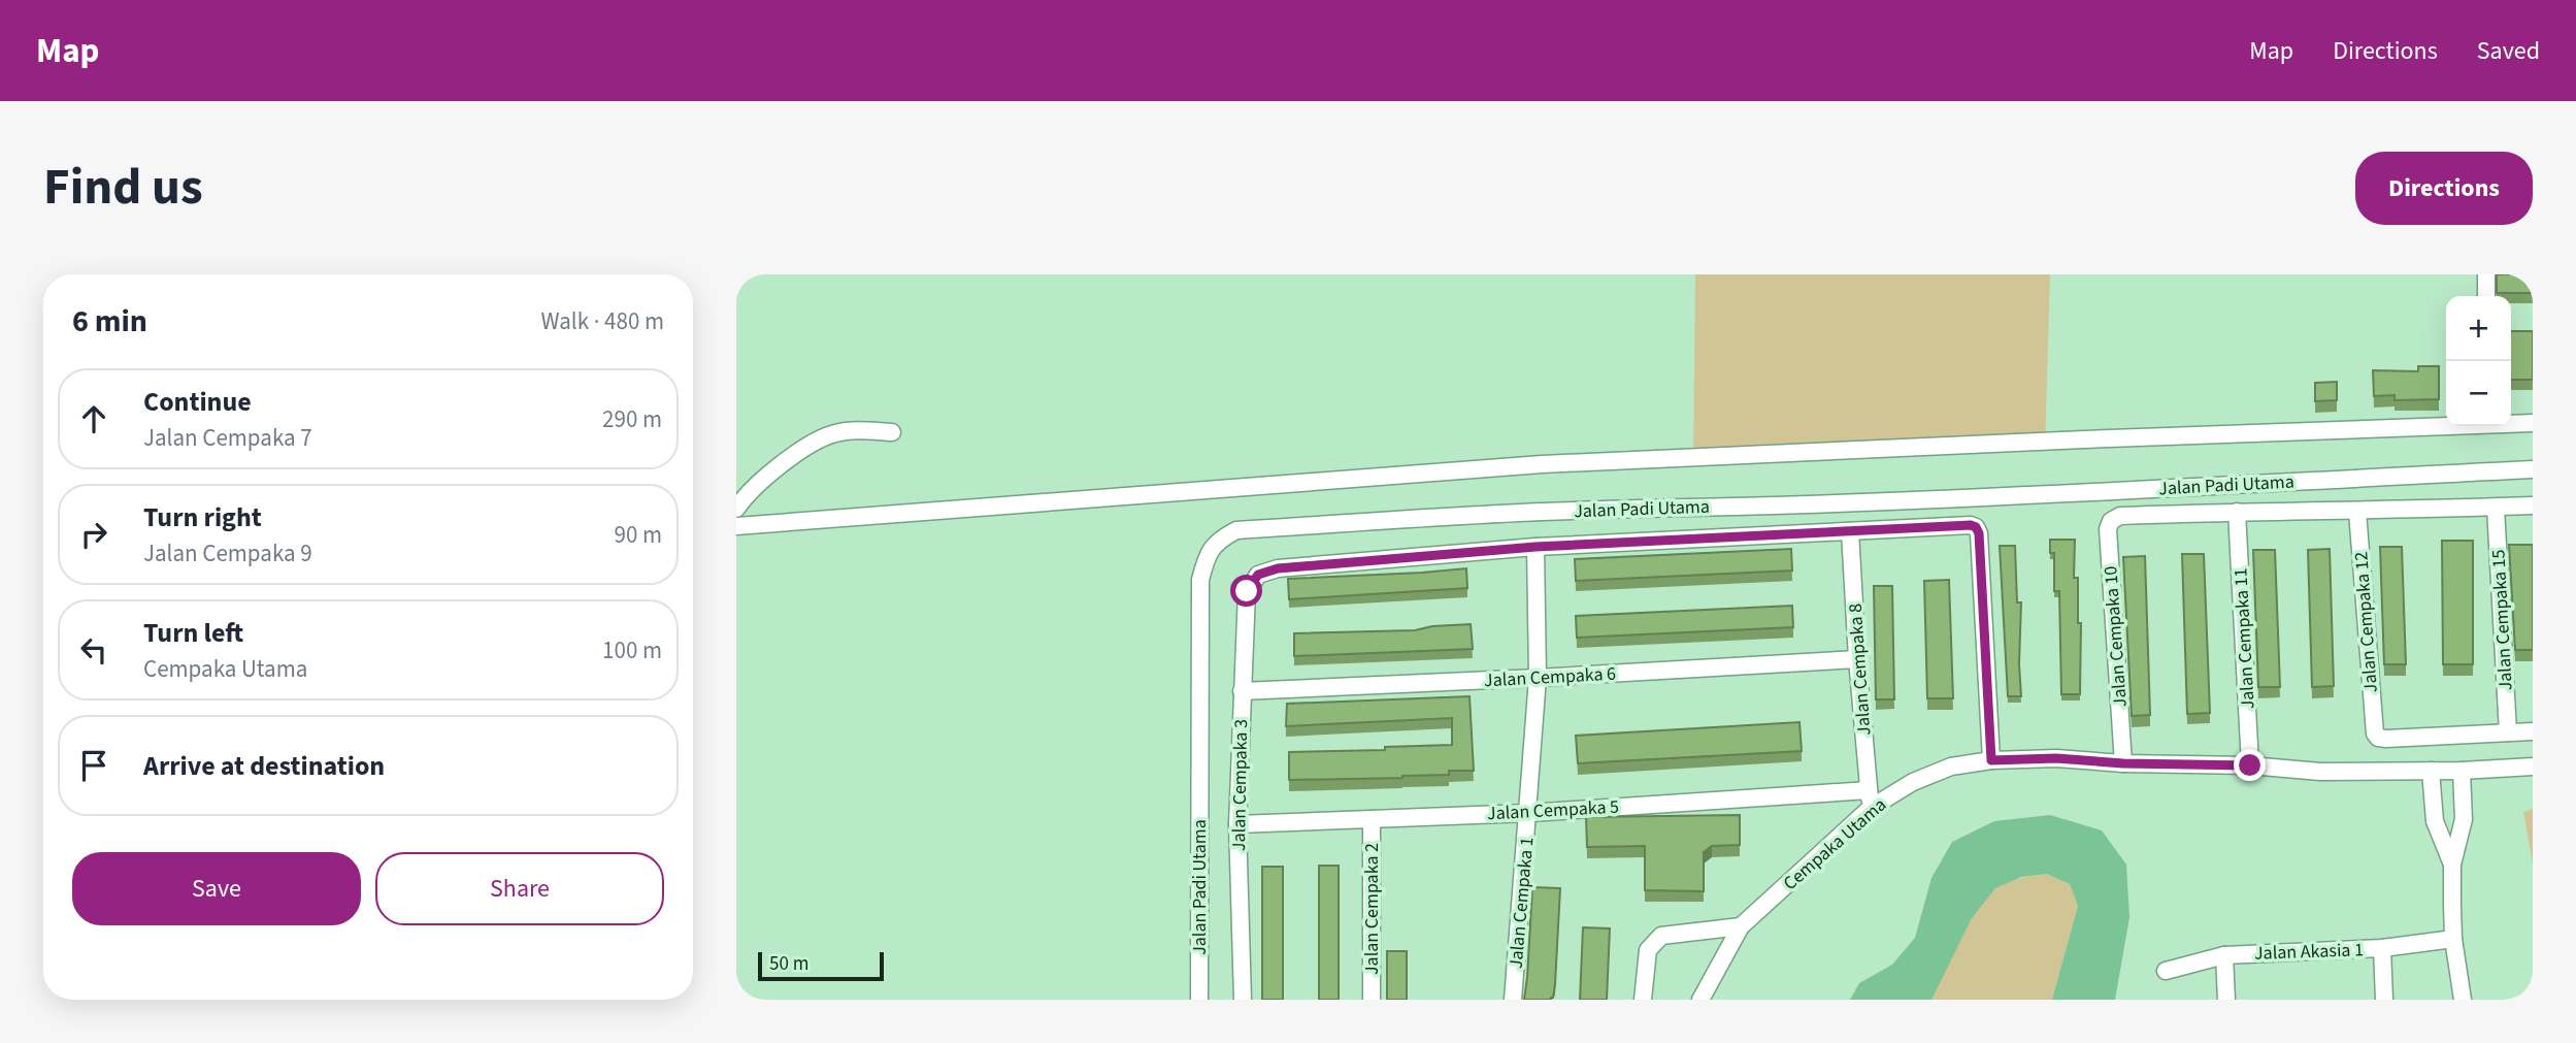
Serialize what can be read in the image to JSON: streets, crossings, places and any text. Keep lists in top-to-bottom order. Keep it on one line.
{"streets":{"street":["Jalan Padi Utama","Jalan Cempaka 15","Jalan Cempaka 12","Jalan Cempaka 10","Jalan Cempaka 11","Jalan Cempaka 8","Jalan Cempaka 6","Jalan Cempaka 3","Jalan Cempaka 5","Cempaka Utama","Jalan Cempaka 1","Jalan Cempaka 2","Jalan Akasia 1"]},"crossings":[["Jalan Cempaka 15","Jalan Cempaka 12"],["Jalan Cempaka 10","Jalan Cempaka 11"],["Jalan Cempaka 10","Cempaka Utama"],["Jalan Cempaka 11","Cempaka Utama"],["Jalan Cempaka 8","Jalan Cempaka 6"],["Jalan Cempaka 8","Jalan Cempaka 5"],["Jalan Cempaka 8","Cempaka Utama"],["Jalan Cempaka 6","Jalan Cempaka 3"],["Jalan Cempaka 6","Jalan Cempaka 1"],["Jalan Cempaka 3","Jalan Cempaka 5"],["Jalan Cempaka 3","Jalan Cempaka 1"],["Jalan Cempaka 5","Jalan Cempaka 1"],["Jalan Cempaka 5","Jalan Cempaka 2"]],"scale_bar":"50 m","page":{"header":"Map","nav":["Map","Directions","Saved"],"title":"Find us","buttons":["Directions",["Save","Share"]],"heading":["6 min","Walk · 480 m"],"map_buttons":["+","−"],"list":[["Continue","Jalan Cempaka 7","290 m"],["Turn right","Jalan Cempaka 9","90 m"],["Turn left","Cempaka Utama","100 m"],"Arrive at destination"],"scale":"50 m"}}
